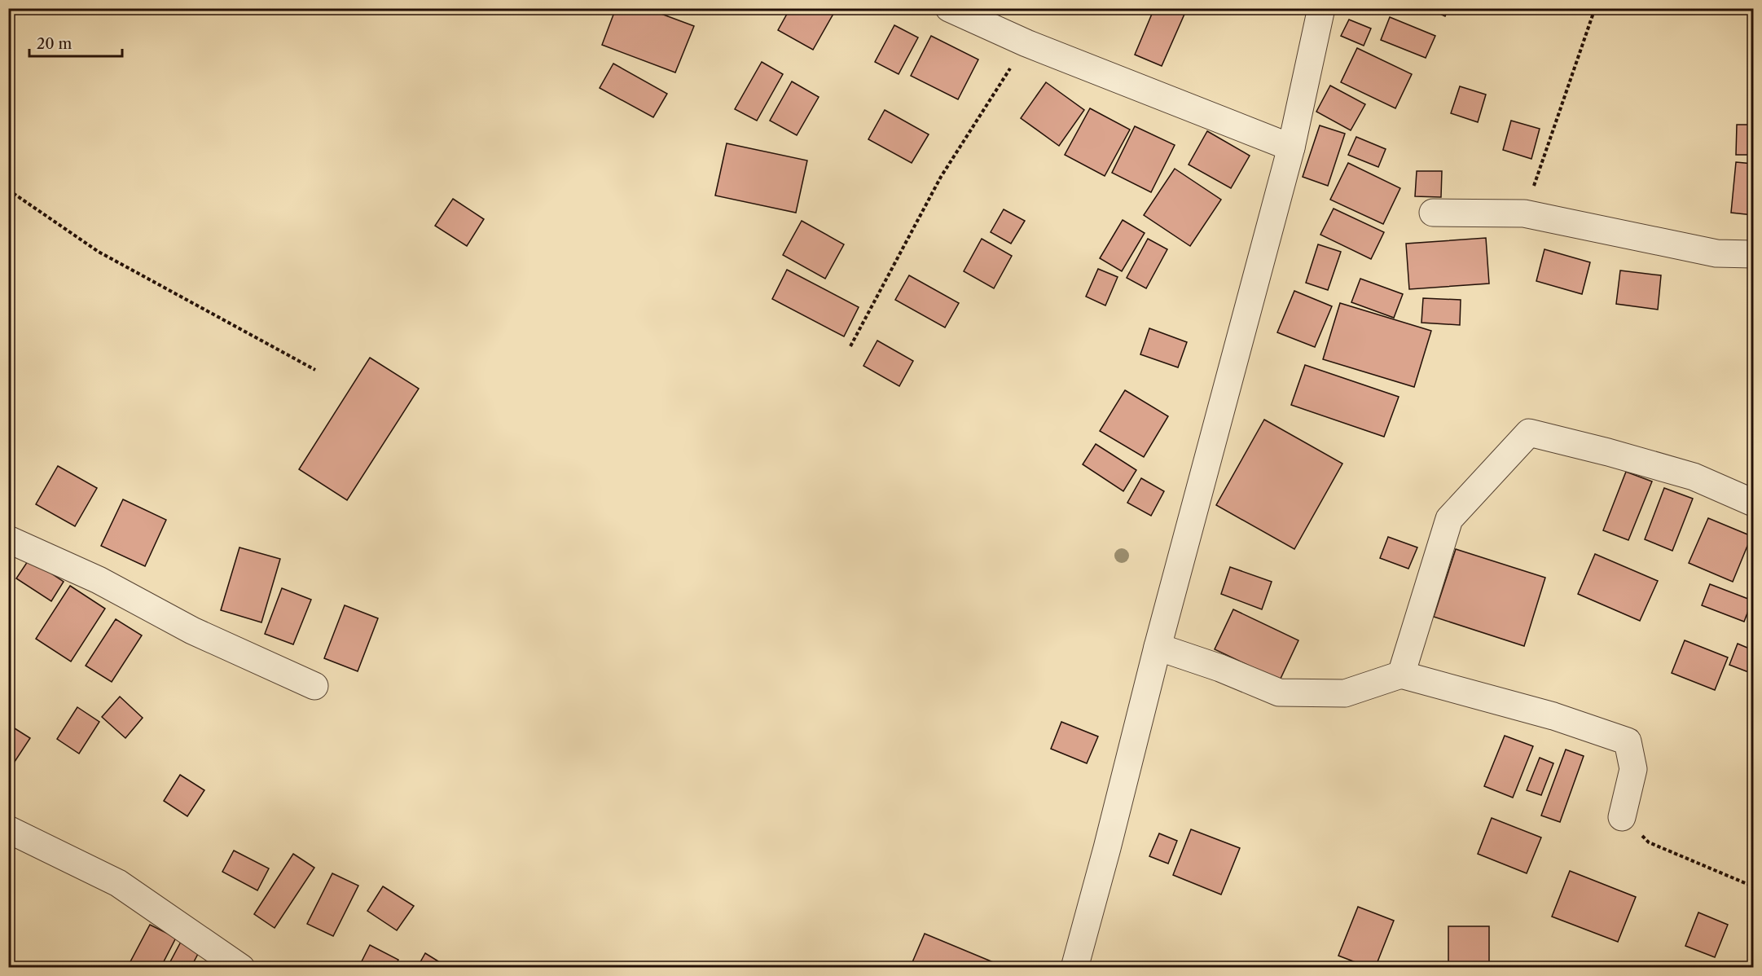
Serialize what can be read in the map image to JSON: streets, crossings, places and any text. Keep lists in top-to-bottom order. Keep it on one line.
{"scale_bar":"20 m"}
